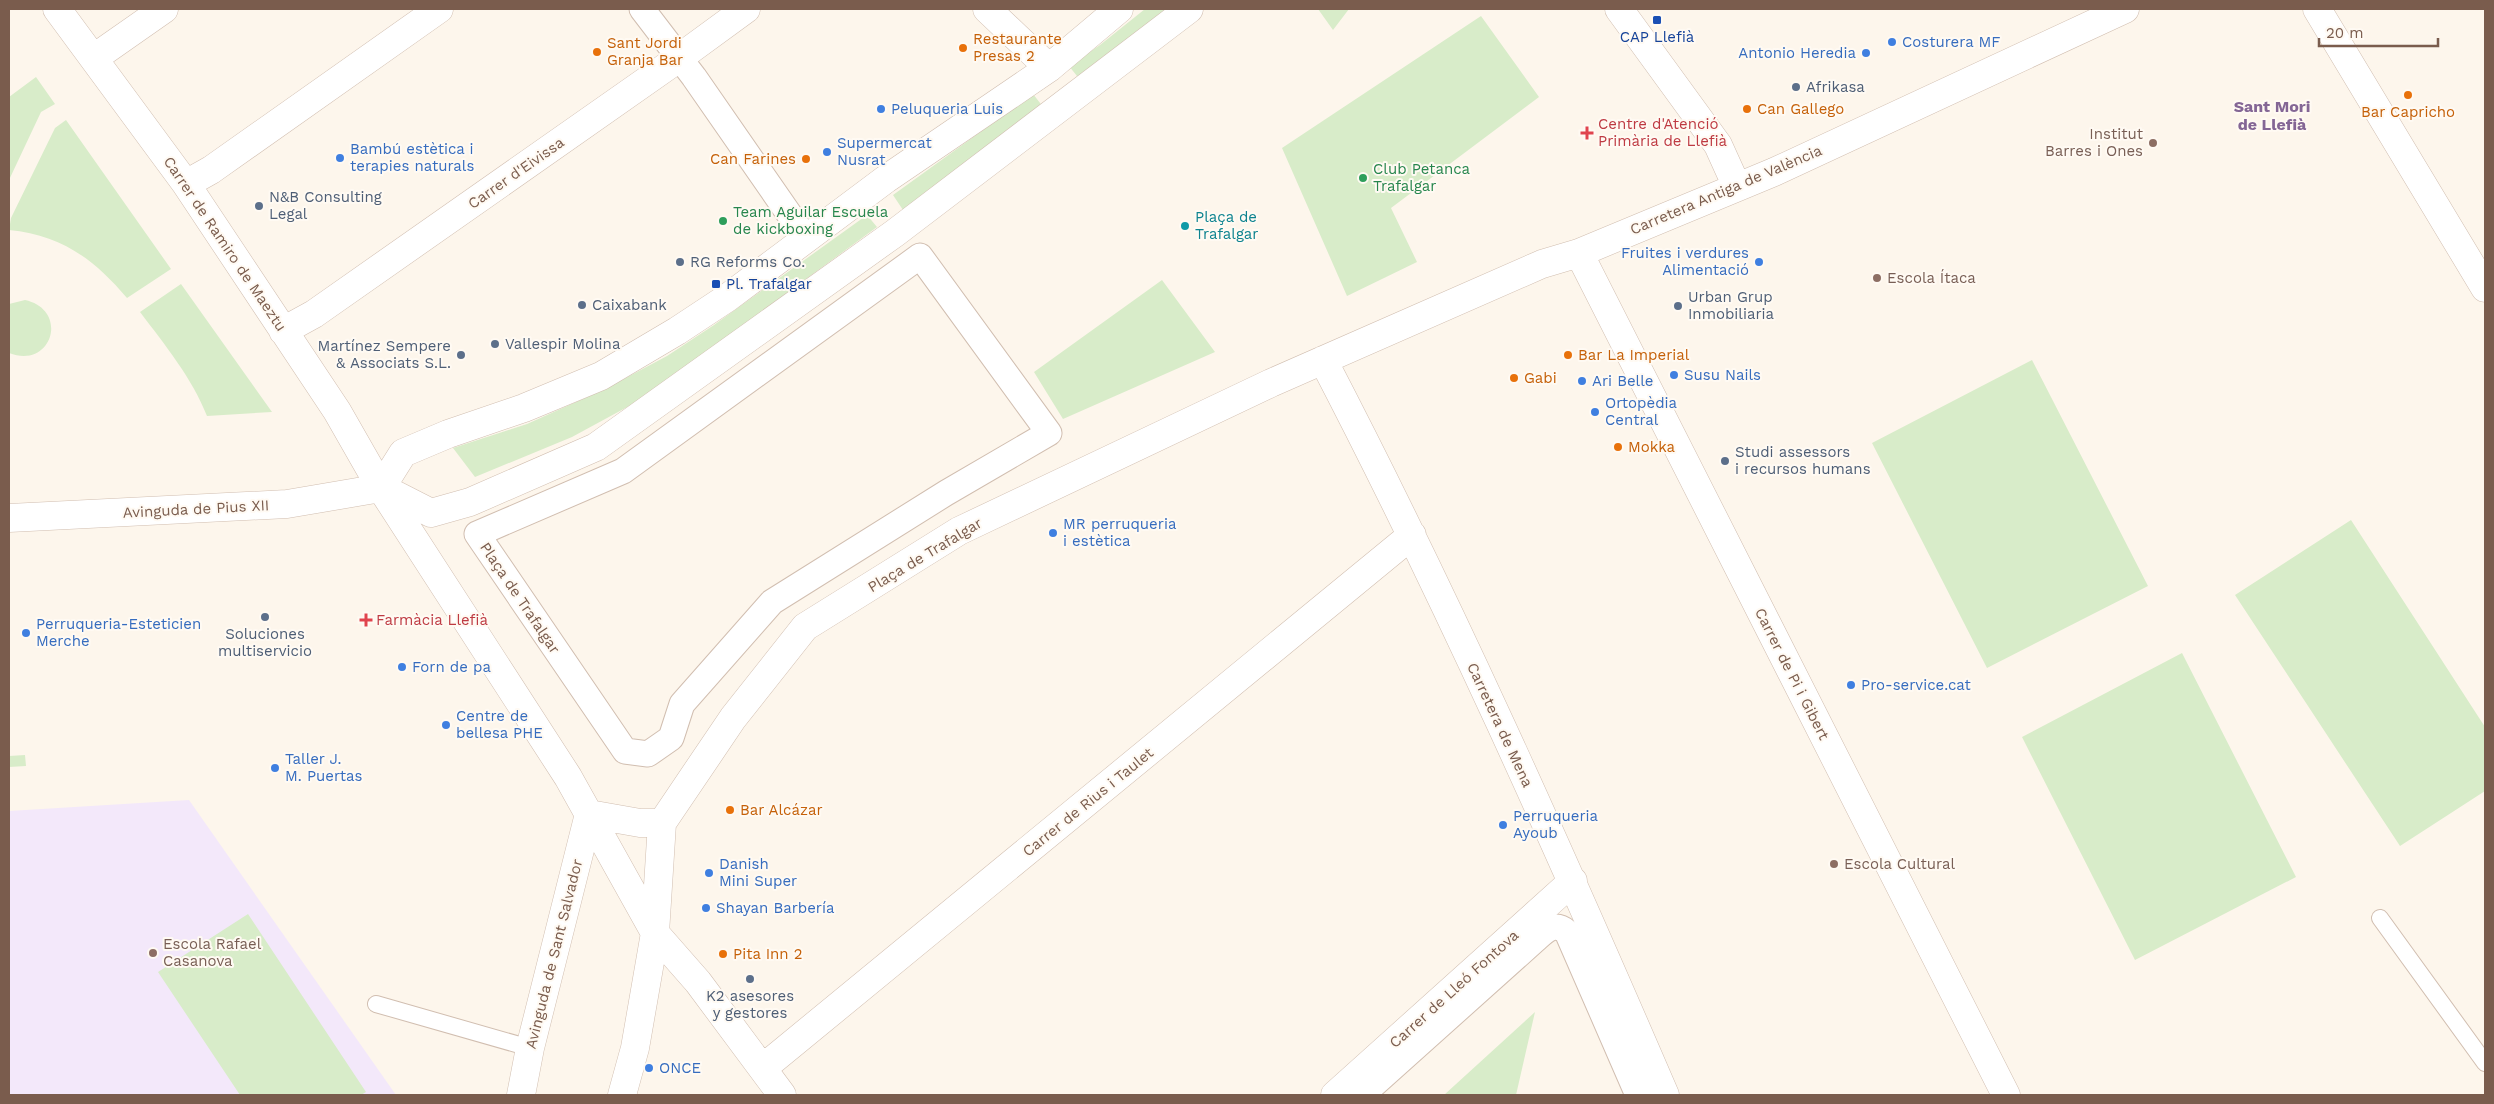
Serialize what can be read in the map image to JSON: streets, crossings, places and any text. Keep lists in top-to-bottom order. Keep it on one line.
{"streets":{"street":["Carrer d'Eivissa","Carretera Antiga de València","Carrer de Ramiro de Maeztu","Avinguda de Pius XII","Plaça de Trafalgar","Carrer de Pi i Gibert","Carretera de Mena","Carrer de Rius i Taulet","Avinguda de Sant Salvador","Carrer de Lleó Fontova"]},"crossings":[["Carrer d'Eivissa","Carrer de Ramiro de Maeztu"],["Carretera Antiga de València","Plaça de Trafalgar"],["Carretera Antiga de València","Carrer de Pi i Gibert"],["Carretera Antiga de València","Carretera de Mena"],["Carrer de Ramiro de Maeztu","Avinguda de Pius XII"],["Plaça de Trafalgar","Carretera de Mena"],["Carretera de Mena","Carrer de Rius i Taulet"],["Carretera de Mena","Carrer de Lleó Fontova"]],"districts":["Sant Mori de Llefià"],"places":{"transit":["CAP Llefià","Pl. Trafalgar"],"other":["Costurera MF","Restaurante Presas 2","Sant Jordi Granja Bar","Antonio Heredia","Afrikasa","Bar Capricho","Peluqueria Luis","Can Gallego","Institut Barres i Ones","Supermercat Nusrat","Bambú estètica i terapies naturals","Can Farines","Club Petanca Trafalgar","N&B Consulting Legal","Team Aguilar Escuela de kickboxing","Plaça de Trafalgar","RG Reforms Co.","Fruites i verdures Alimentació","Escola Ítaca","Caixabank","Urban Grup Inmobiliaria","Vallespir Molina","Martínez Sempere & Associats S.L.","Bar La Imperial","Susu Nails","Gabi","Ari Belle","Ortopèdia Central","Mokka","Studi assessors i recursos humans","MR perruqueria i estètica","Soluciones multiservicio","Perruqueria-Esteticien Merche","Forn de pa","Pro-service.cat","Centre de bellesa PHE","Taller J. M. Puertas","Bar Alcázar","Perruqueria Ayoub","Escola Cultural","Danish Mini Super","Shayan Barbería","Escola Rafael Casanova","Pita Inn 2","K2 asesores y gestores","ONCE"],"health":["Centre d'Atenció Primària de Llefià","Farmàcia Llefià"]},"scale_bar":"20 m"}
